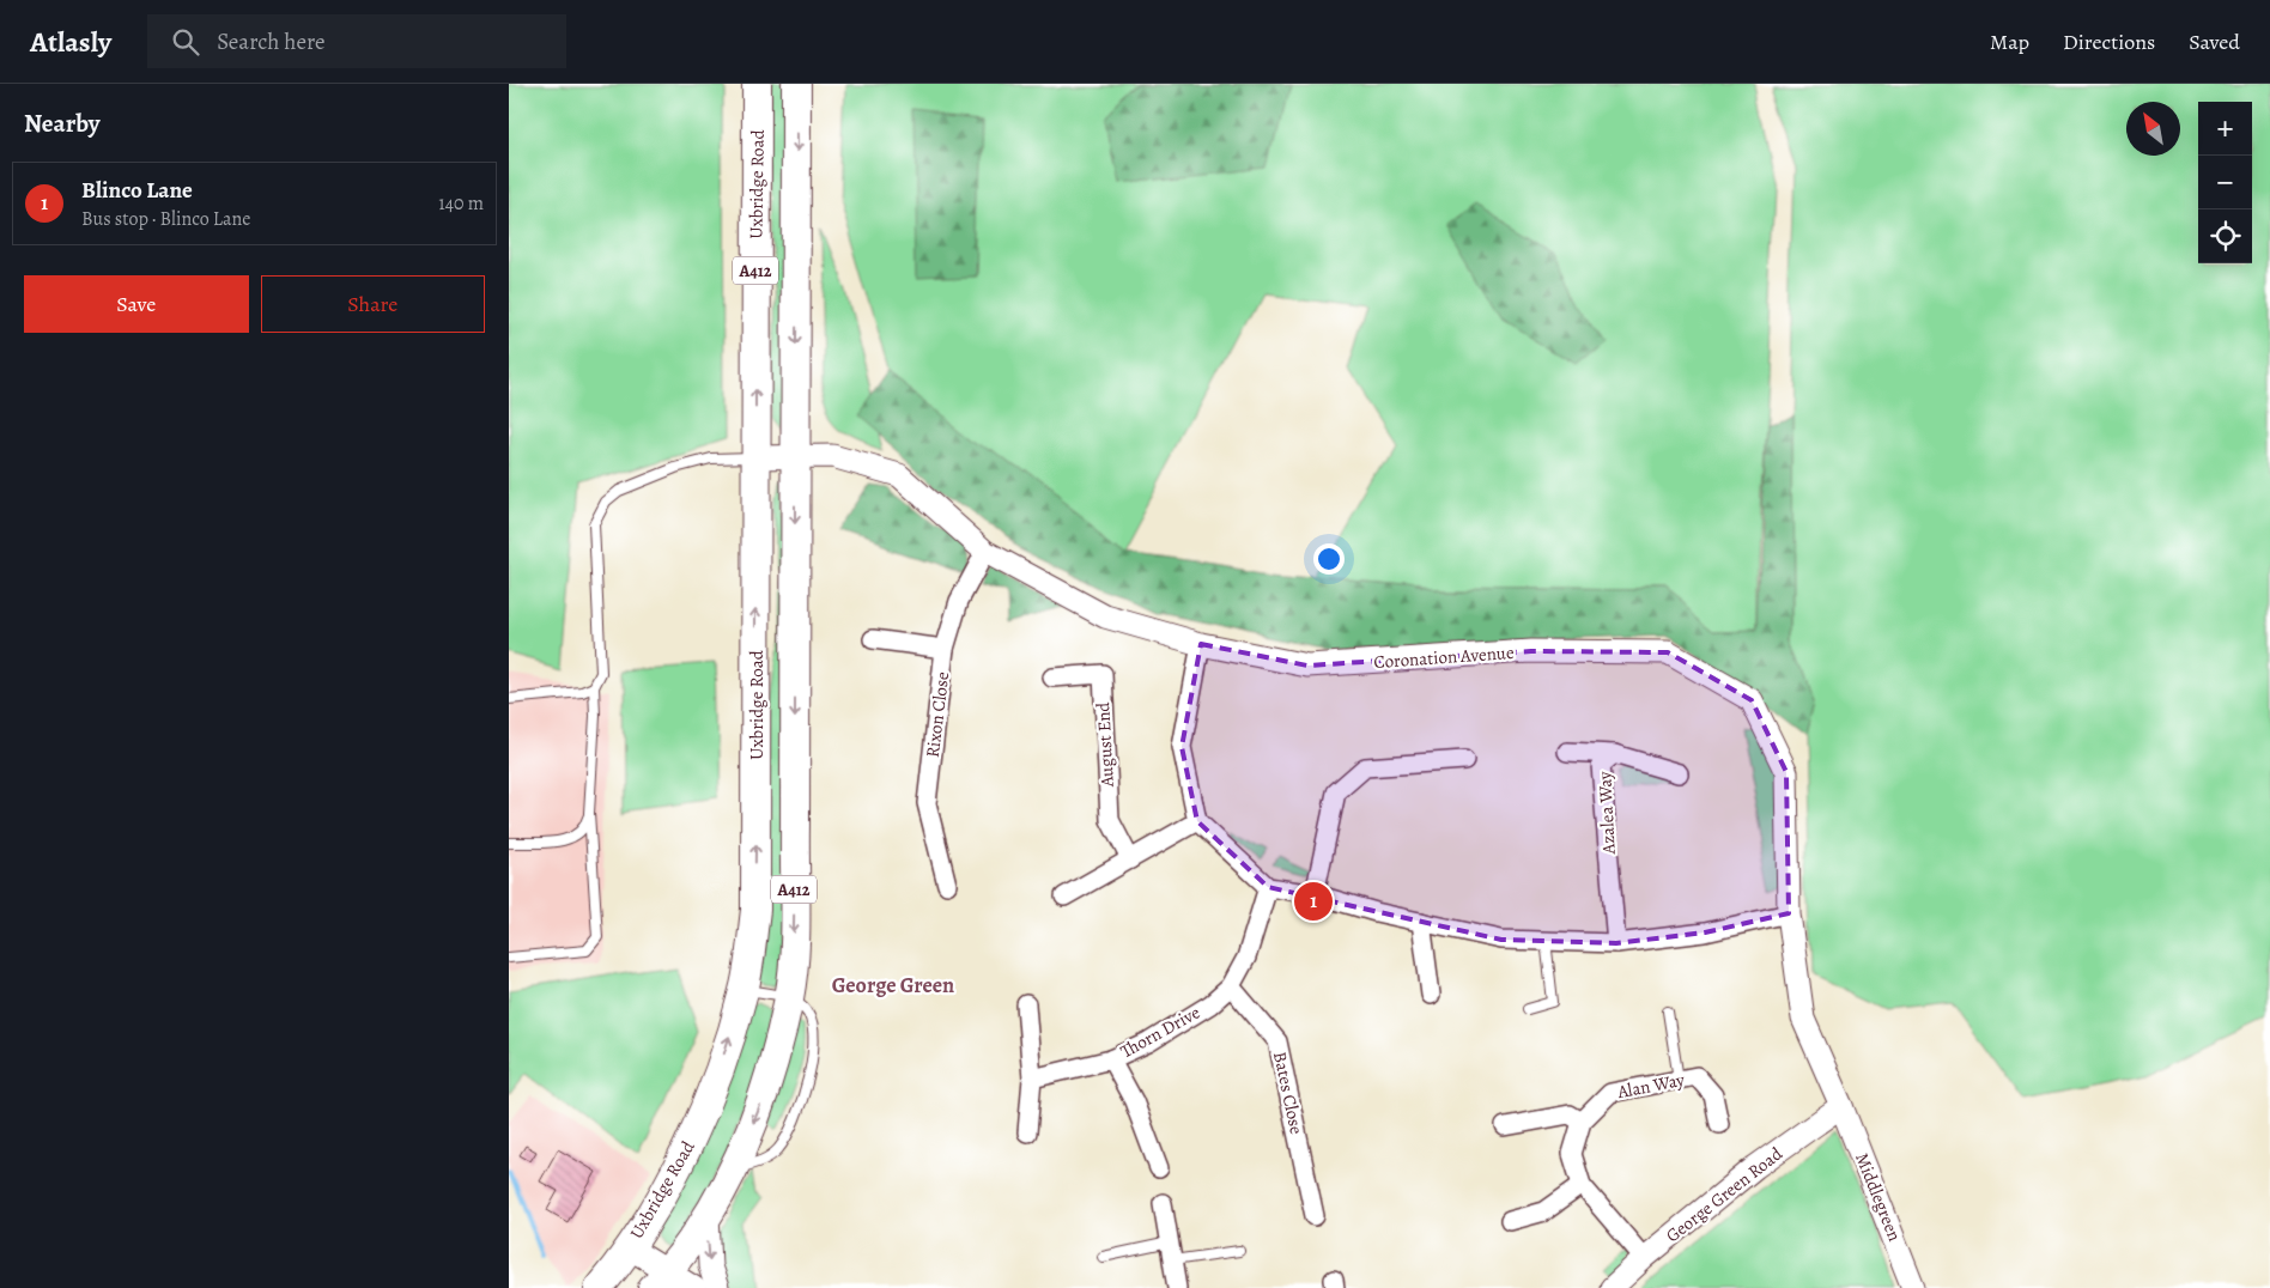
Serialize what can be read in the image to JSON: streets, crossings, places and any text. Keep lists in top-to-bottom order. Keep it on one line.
{"streets":{"main road":["Uxbridge Road","A412"],"street":["Coronation Avenue","Rixon Close","August End","Azalea Way","Thorn Drive","Alan Way","Bates Close","George Green Road","Middlegreen"]},"crossings":[["Uxbridge Road","Coronation Avenue"],["A412","Coronation Avenue"],["Coronation Avenue","Rixon Close"],["Coronation Avenue","George Green Road"],["Coronation Avenue","Middlegreen"],["Thorn Drive","Bates Close"],["Alan Way","George Green Road"],["George Green Road","Middlegreen"]],"districts":["George Green"],"north":"top left","page":{"header":"Atlasly","search":"Search here","nav":["Map","Directions","Saved"],"heading":"Nearby","map_buttons":["+","−"],"list":[{"mark":"1","name":"Blinco Lane","note":"Bus stop · Blinco Lane","value":"140 m"}],"buttons":["Save","Share"],"pins":"1"}}
